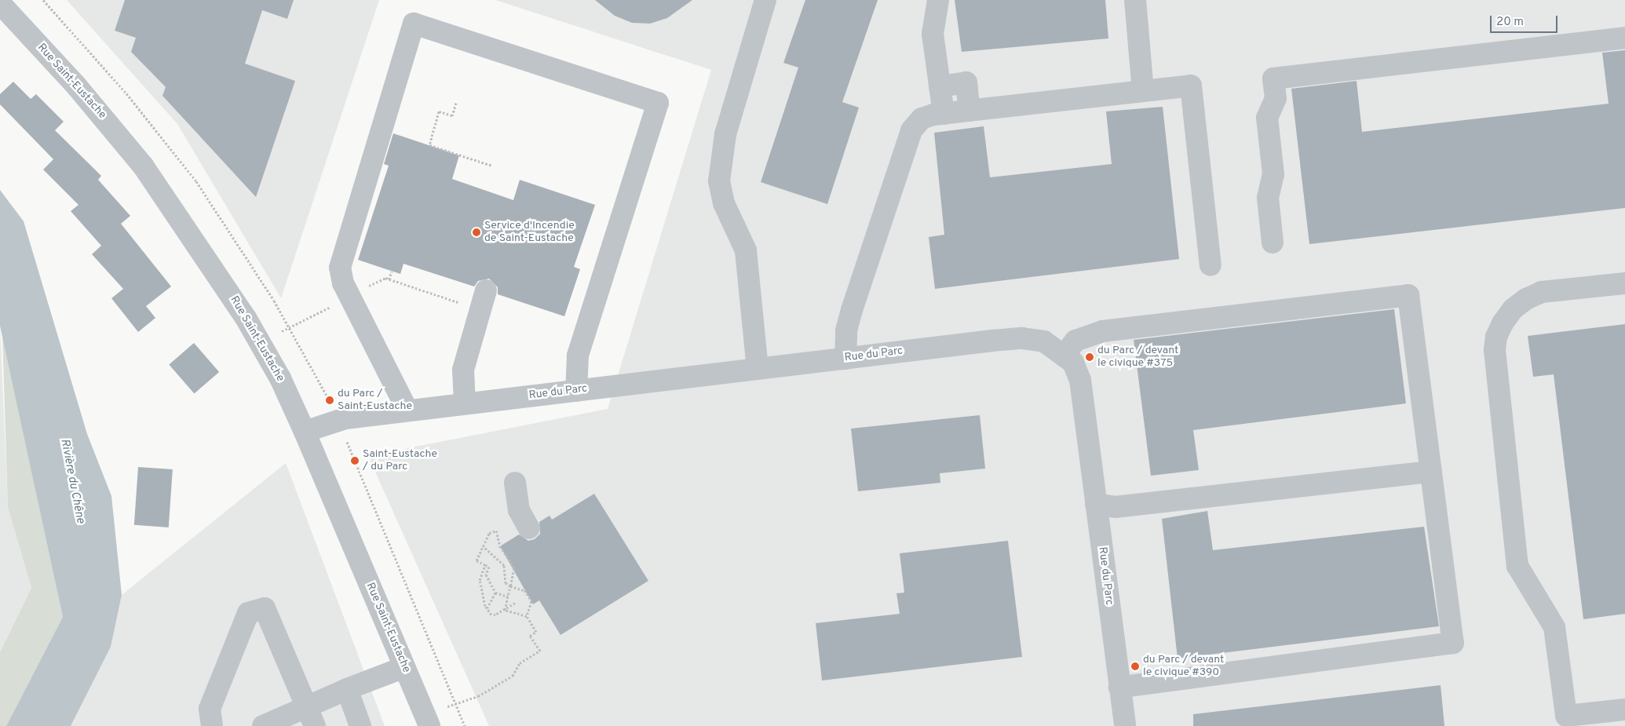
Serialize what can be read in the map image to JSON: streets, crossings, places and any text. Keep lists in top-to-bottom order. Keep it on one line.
{"streets":{"street":["Rue Saint-Eustache","Rue du Parc"]},"crossings":[["Rue Saint-Eustache","Rue du Parc"]],"water":["Rivière du Chêne"],"places":["Service d'Incendie de Saint-Eustache","du Parc / devant le civique #375","du Parc / Saint-Eustache","Saint-Eustache / du Parc","du Parc / devant le civique #390"],"scale_bar":"20 m"}
